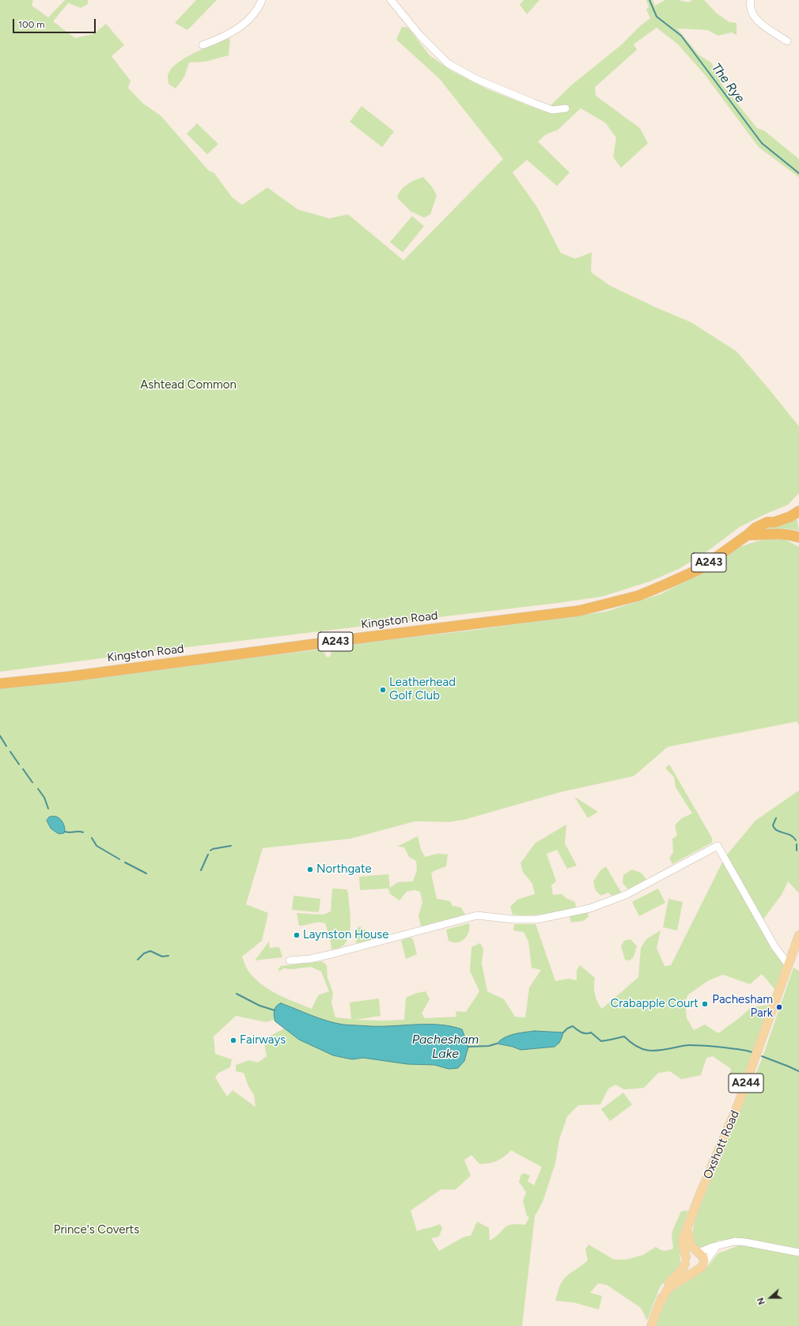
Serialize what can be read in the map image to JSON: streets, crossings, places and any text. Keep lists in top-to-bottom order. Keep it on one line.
{"streets":{"highway":["A243","Kingston Road"],"main road":["A244","Oxshott Road"]},"water":["The Rye","Pachesham Lake"],"parks":["Ashtead Common","Prince's Coverts"],"places":["Leatherhead Golf Club","Northgate","Laynston House","Crabapple Court","Pachesham Park","Fairways"],"scale_bar":"100 m","north":"left"}
